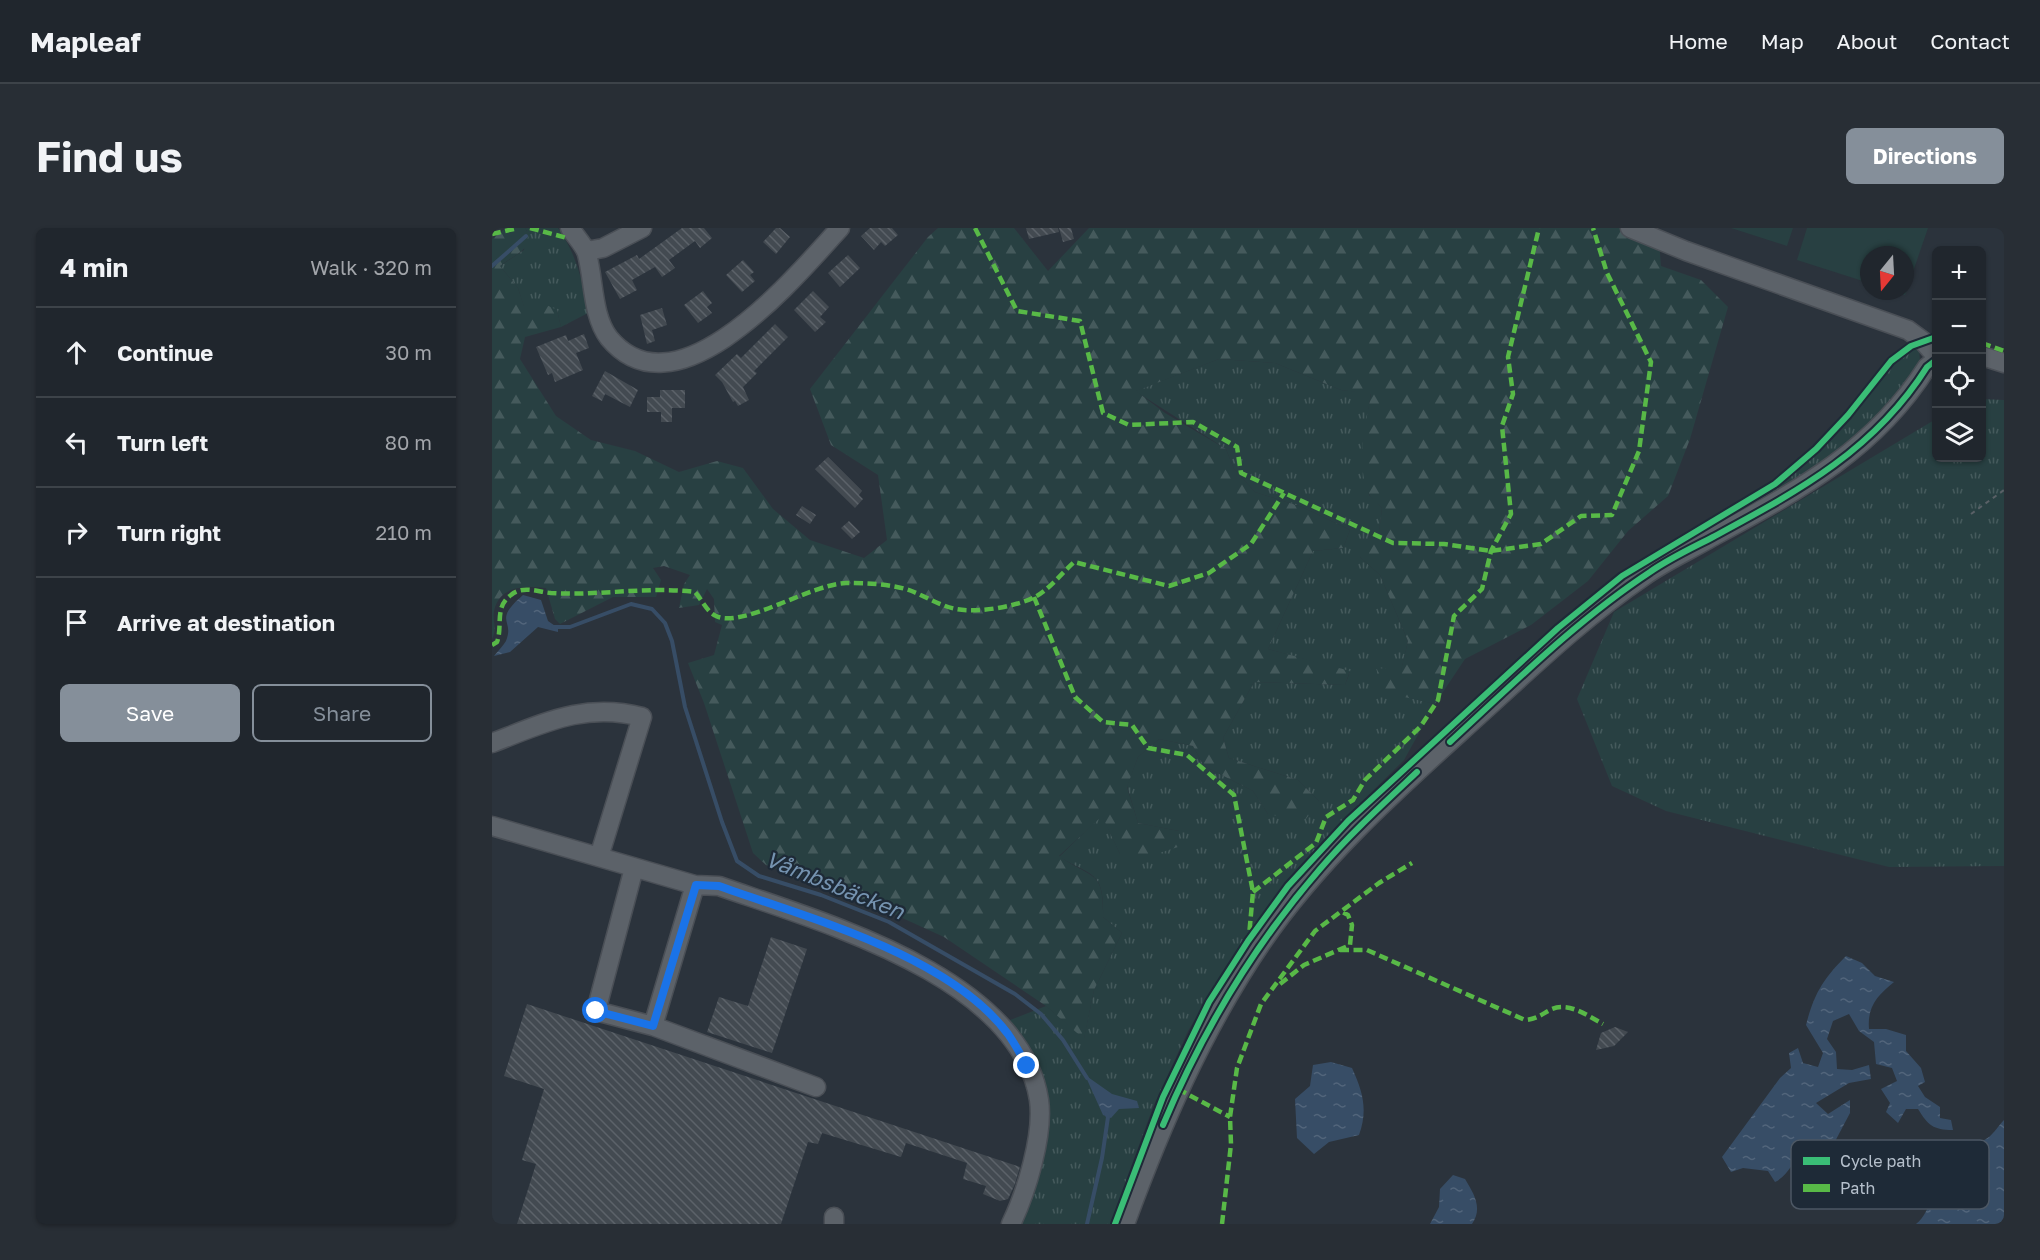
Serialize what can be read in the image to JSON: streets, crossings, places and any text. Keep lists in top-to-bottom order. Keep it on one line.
{"water":["Våmbsbäcken"],"legend":["Cycle path","Path"],"north":"bottom","page":{"header":"Mapleaf","nav":["Home","Map","About","Contact"],"buttons":["Directions",["Save","Share"]],"title":"Find us","heading":["4 min","Walk · 320 m"],"map_buttons":["+","−"],"list":[["Continue","30 m"],["Turn left","80 m"],["Turn right","210 m"],"Arrive at destination"]}}
